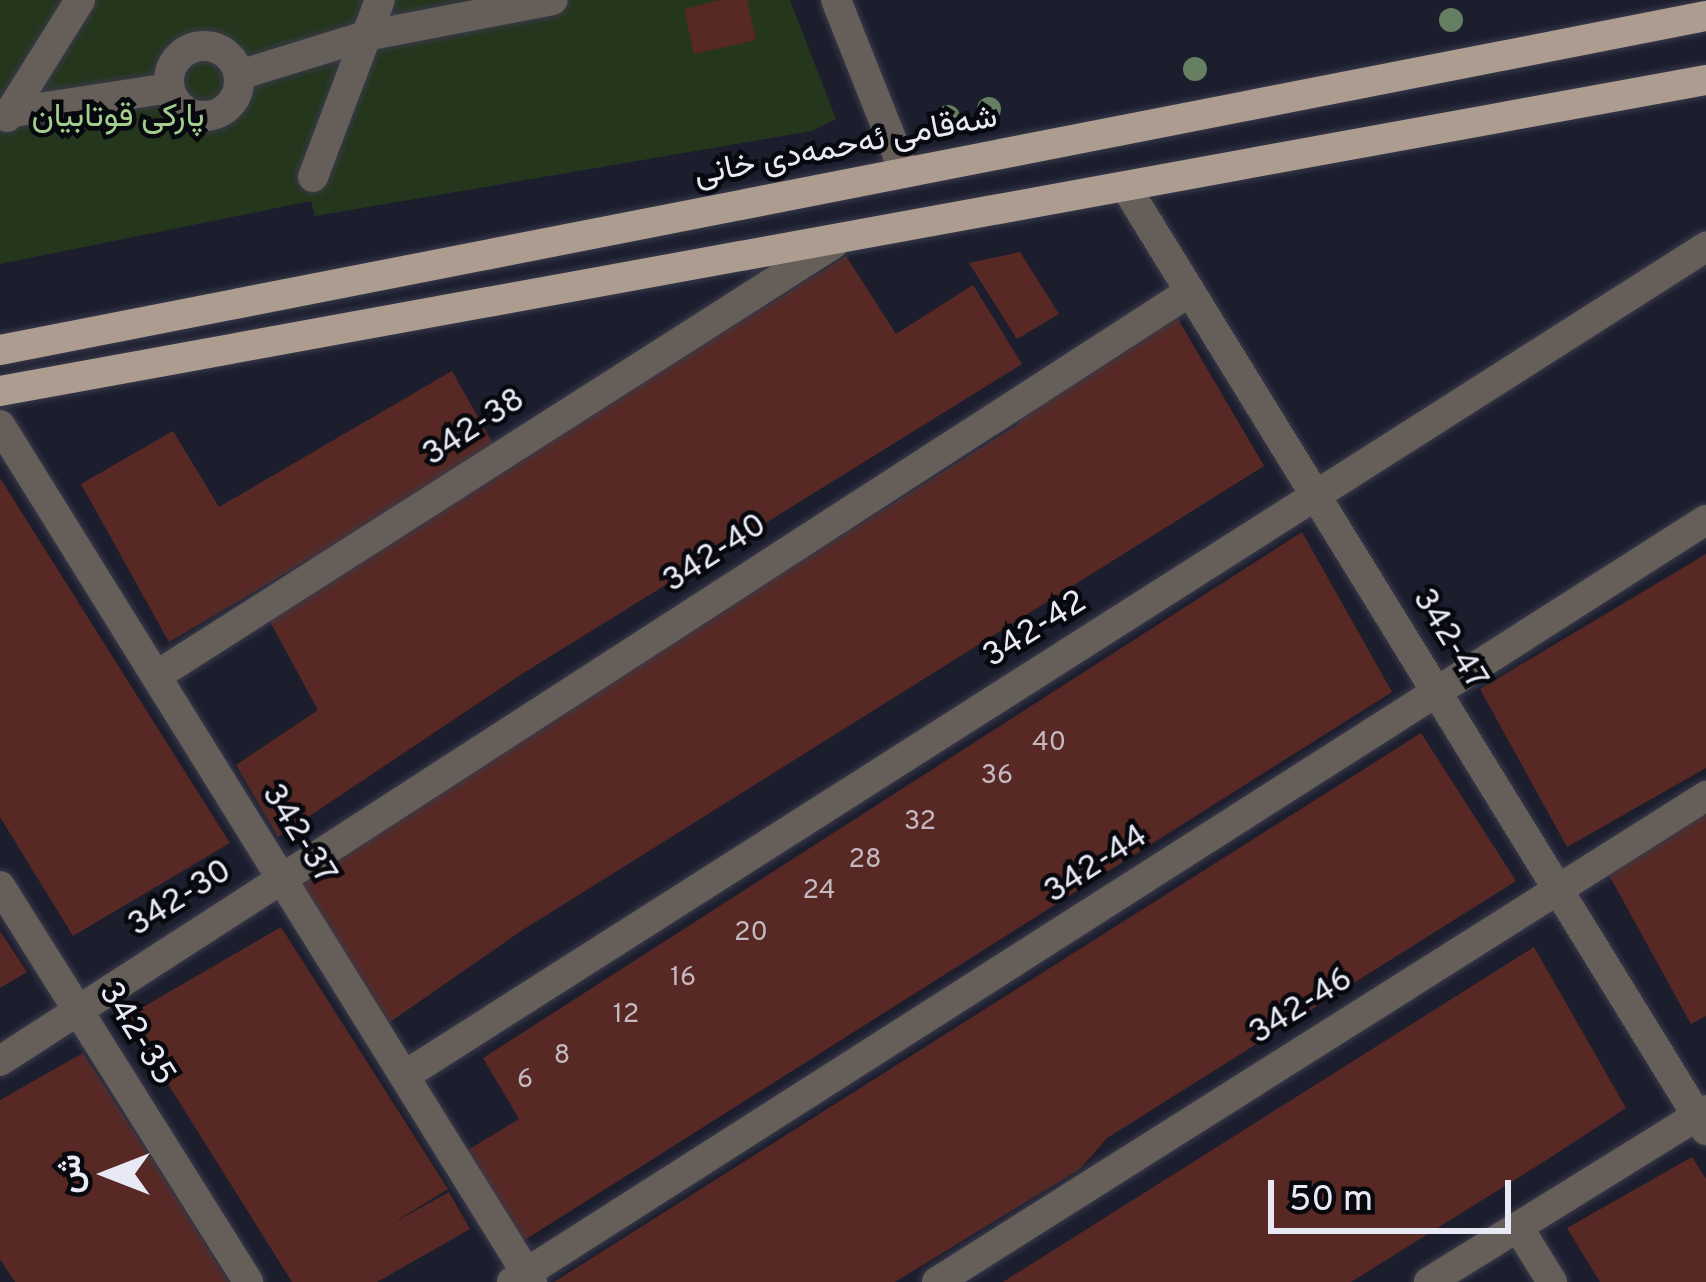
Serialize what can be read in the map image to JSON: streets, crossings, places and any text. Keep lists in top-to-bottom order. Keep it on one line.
{"streets":{"main road":["شەقامی ئەحمەدی خانی"],"street":["342-38","342-40","342-42","342-47","342-37","342-44","342-30","342-46","342-35"]},"crossings":[["342-38","342-37"],["342-40","342-47"],["342-40","342-37"],["342-40","342-30"],["342-42","342-47"],["342-42","342-37"],["342-47","342-44"],["342-47","342-46"],["342-37","342-44"],["342-37","342-30"],["342-30","342-35"]],"parks":["پارکی قوتابیان"],"house_numbers":["40","36","32","28","24","20","16","12","8","6"],"scale_bar":"50 m","north":"left"}
